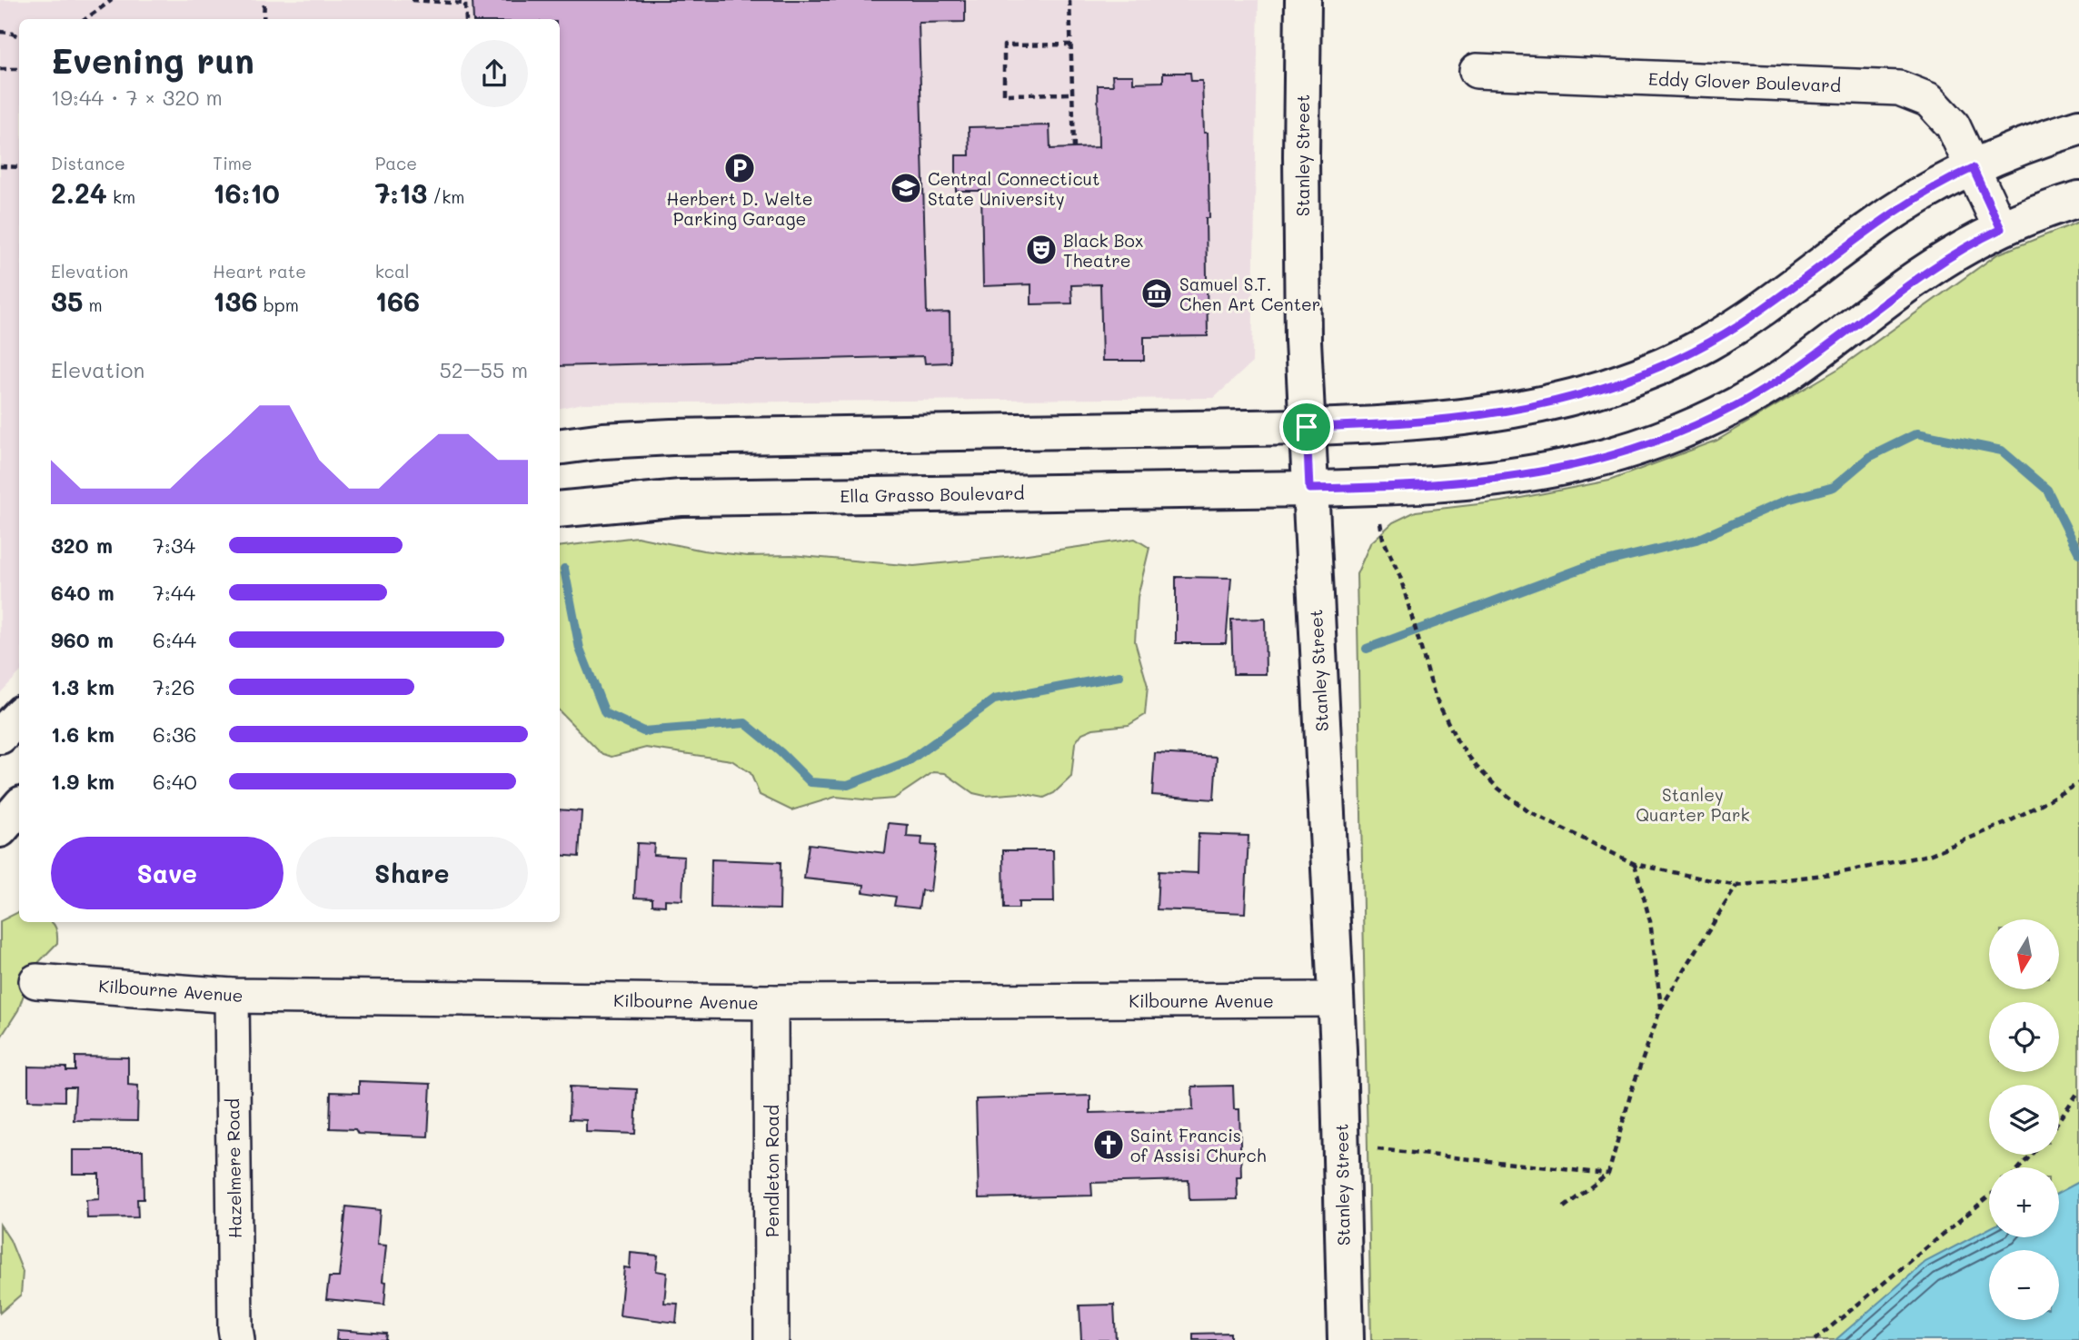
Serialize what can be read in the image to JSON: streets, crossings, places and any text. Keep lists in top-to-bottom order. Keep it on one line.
{"streets":{"main road":["Stanley Street","Ella Grasso Boulevard"],"street":["Eddy Glover Boulevard","Kilbourne Avenue","Hazelmere Road","Pendleton Road"]},"crossings":[["Stanley Street","Ella Grasso Boulevard"],["Stanley Street","Kilbourne Avenue"],["Kilbourne Avenue","Hazelmere Road"],["Kilbourne Avenue","Pendleton Road"]],"parks":["Stanley Quarter Park"],"places":{"parking":["Herbert D. Welte Parking Garage"],"school or university":["Central Connecticut State University"],"theatre":["Black Box Theatre"],"museum":["Samuel S.T. Chen Art Center"],"church":["Saint Francis of Assisi Church"]},"north":"bottom","page":{"heading":["Evening run","19:44 · 7 × 320 m"],"stats":[["Distance","2.24 km"],["Time","16:10"],["Pace","7:13 /km"],["Elevation","35 m"],["Heart rate","136 bpm"],["kcal","166"]],"chart":["Elevation","52–55 m"],"list":[{"name":"320 m","note":"7:34"},{"name":"640 m","note":"7:44"},{"name":"960 m","note":"6:44"},{"name":"1.3 km","note":"7:26"},{"name":"1.6 km","note":"6:36"},{"name":"1.9 km","note":"6:40"}],"buttons":["Save","Share"],"map_buttons":["+","−"]}}
